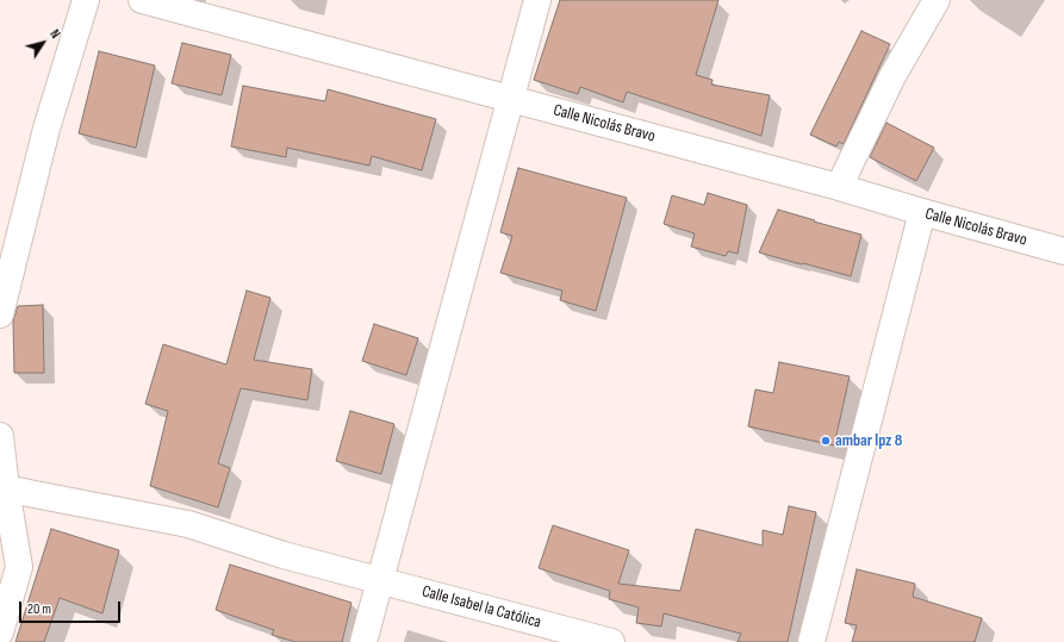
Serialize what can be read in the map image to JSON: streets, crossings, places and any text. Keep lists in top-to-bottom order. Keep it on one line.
{"streets":{"street":["Calle Nicolás Bravo","Calle Isabel la Católica"]},"places":["ambar lpz 8"],"scale_bar":"20 m","north":"top right"}
